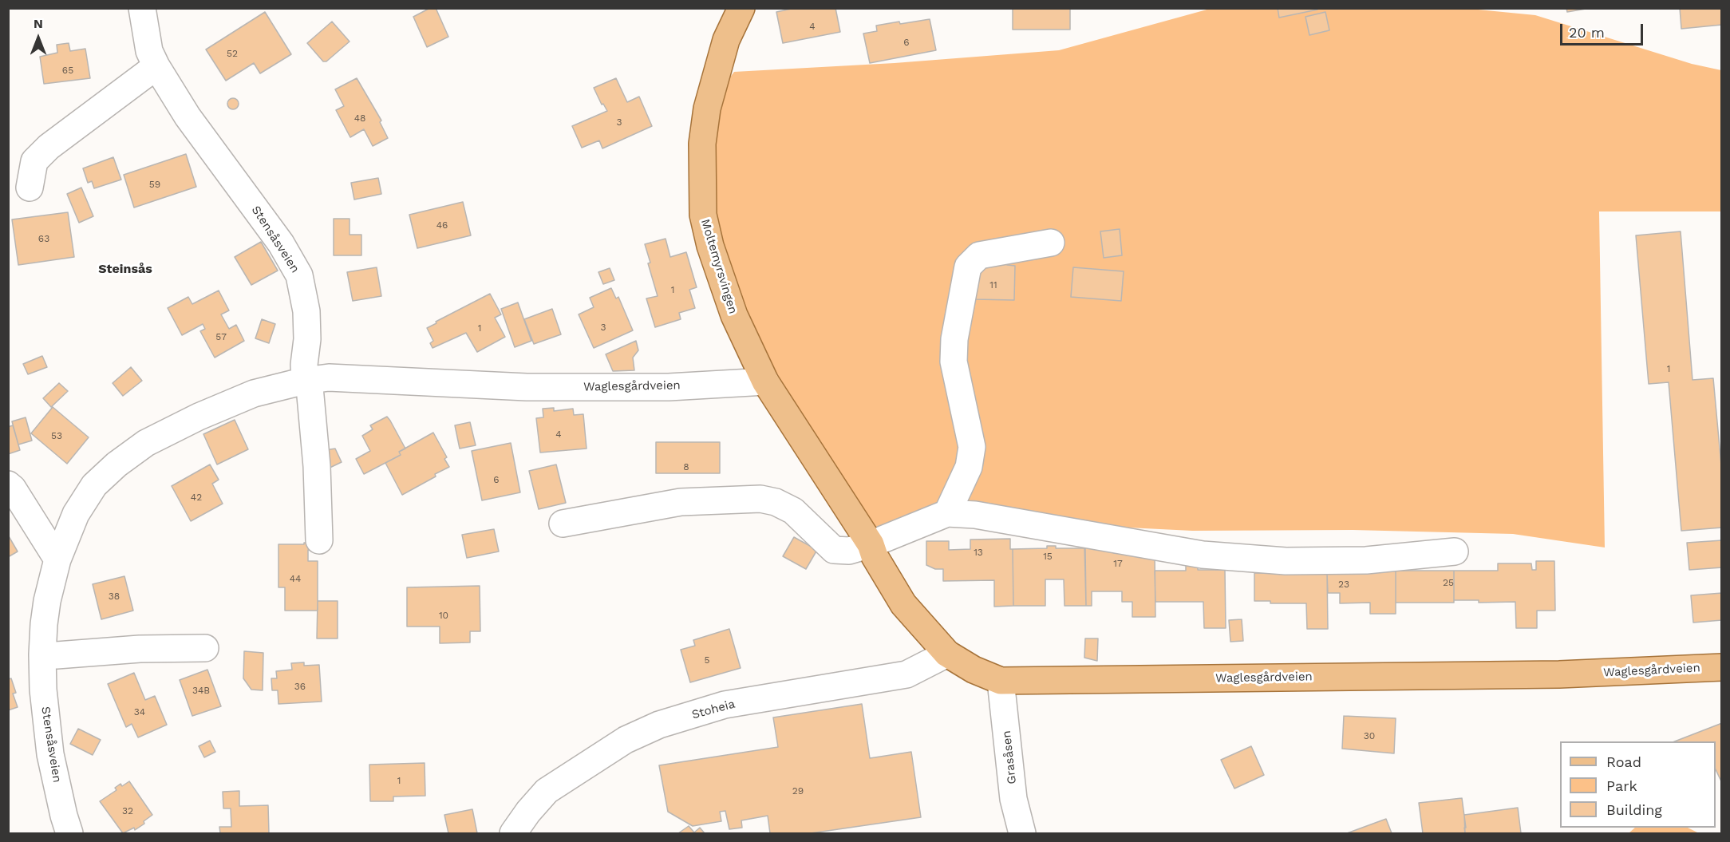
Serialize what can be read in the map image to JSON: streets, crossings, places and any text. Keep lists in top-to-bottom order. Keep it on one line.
{"streets":{"main road":["Moltemyrsvingen","Waglesgårdveien"],"street":["Stensåsveien","Stoheia","Grasåsen"]},"crossings":[["Stensåsveien","Waglesgårdveien"],["Moltemyrsvingen","Waglesgårdveien"],["Waglesgårdveien","Stoheia"],["Waglesgårdveien","Grasåsen"]],"districts":["Steinsås"],"house_numbers":["4","6","52","65","48","3","59","46","63","11","1","3","1","57","1","4","53","8","6","42","13","15","17","44","25","23","38","10","5","36","34B","34","30","1","29","32"],"legend":["Road","Park","Building"],"scale_bar":"20 m","north":"top"}
